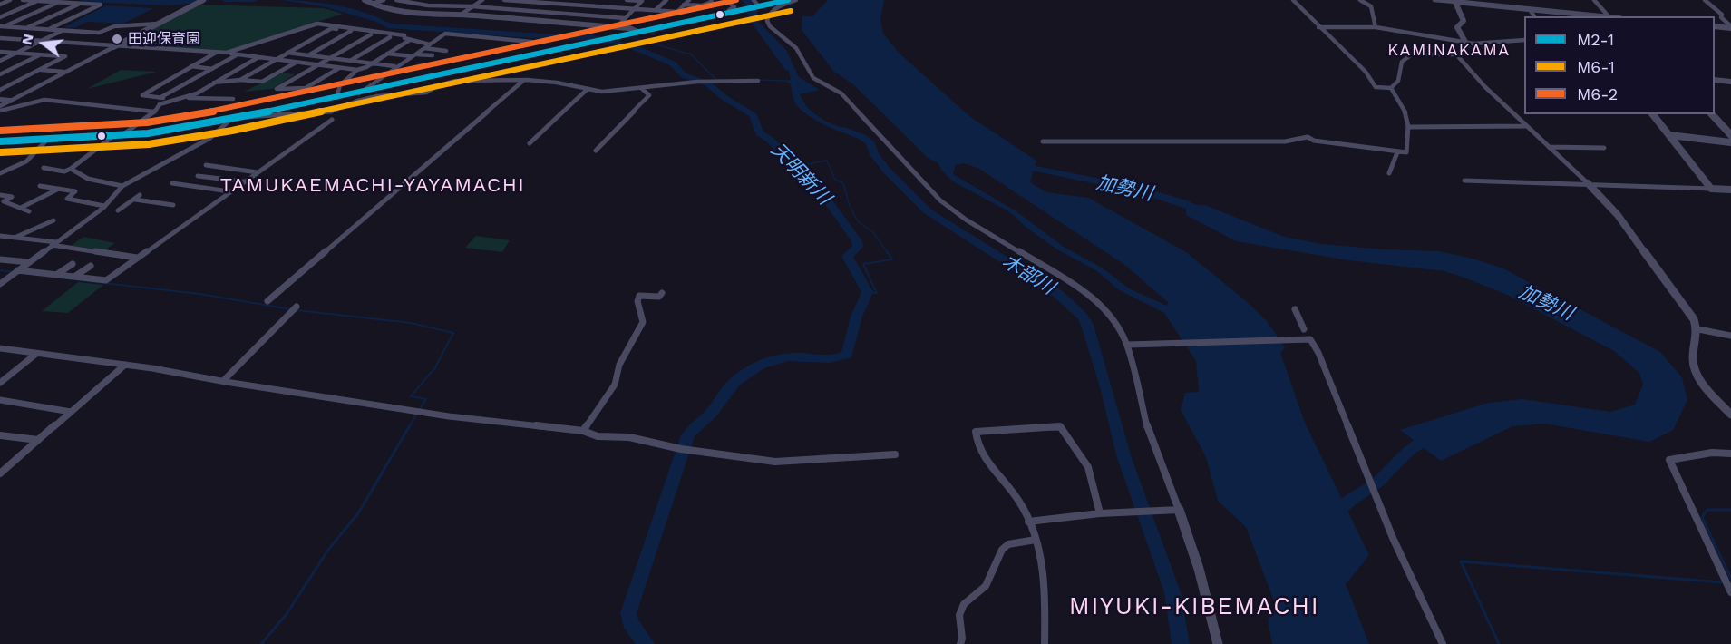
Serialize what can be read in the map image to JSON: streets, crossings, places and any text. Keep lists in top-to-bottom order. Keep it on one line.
{"districts":["KAMINAKAMA","TAMUKAEMACHI-YAYAMACHI","MIYUKI-KIBEMACHI"],"water":["天明新川","加勢川","木部川"],"places":["田迎保育園"],"lines":["transit line M2-1","transit line M6-2","transit line M6-1"],"legend":["M2-1","M6-1","M6-2"],"north":"left"}
